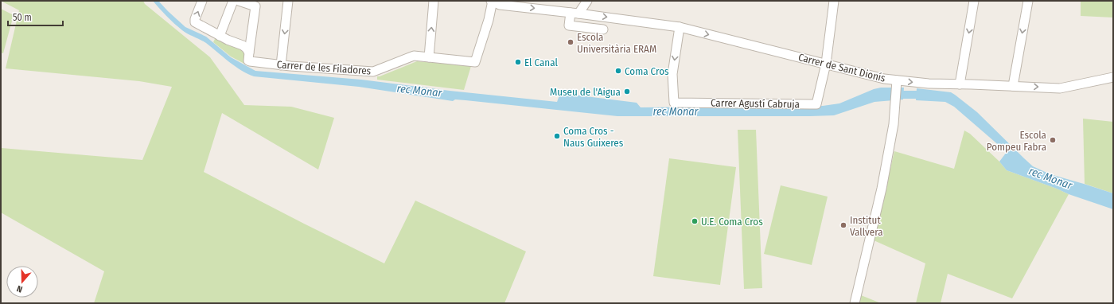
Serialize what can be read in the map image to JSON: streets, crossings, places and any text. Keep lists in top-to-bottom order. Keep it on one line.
{"streets":{"street":["Carrer de les Filadores","Carrer de Sant Dionís","Carrer Agustí Cabruja"]},"crossings":[["Carrer de les Filadores","Carrer de Sant Dionís"],["Carrer de Sant Dionís","Carrer Agustí Cabruja"]],"one_way":["Carrer de Sant Dionís"],"water":["rec Monar"],"places":["Escola Universitària ERAM","El Canal","Coma Cros","Museu de l'Aigua","Coma Cros - Naus Guixeres","Escola Pompeu Fabra","U.E. Coma Cros","Institut Vallvera"],"scale_bar":"50 m","north":"bottom"}
